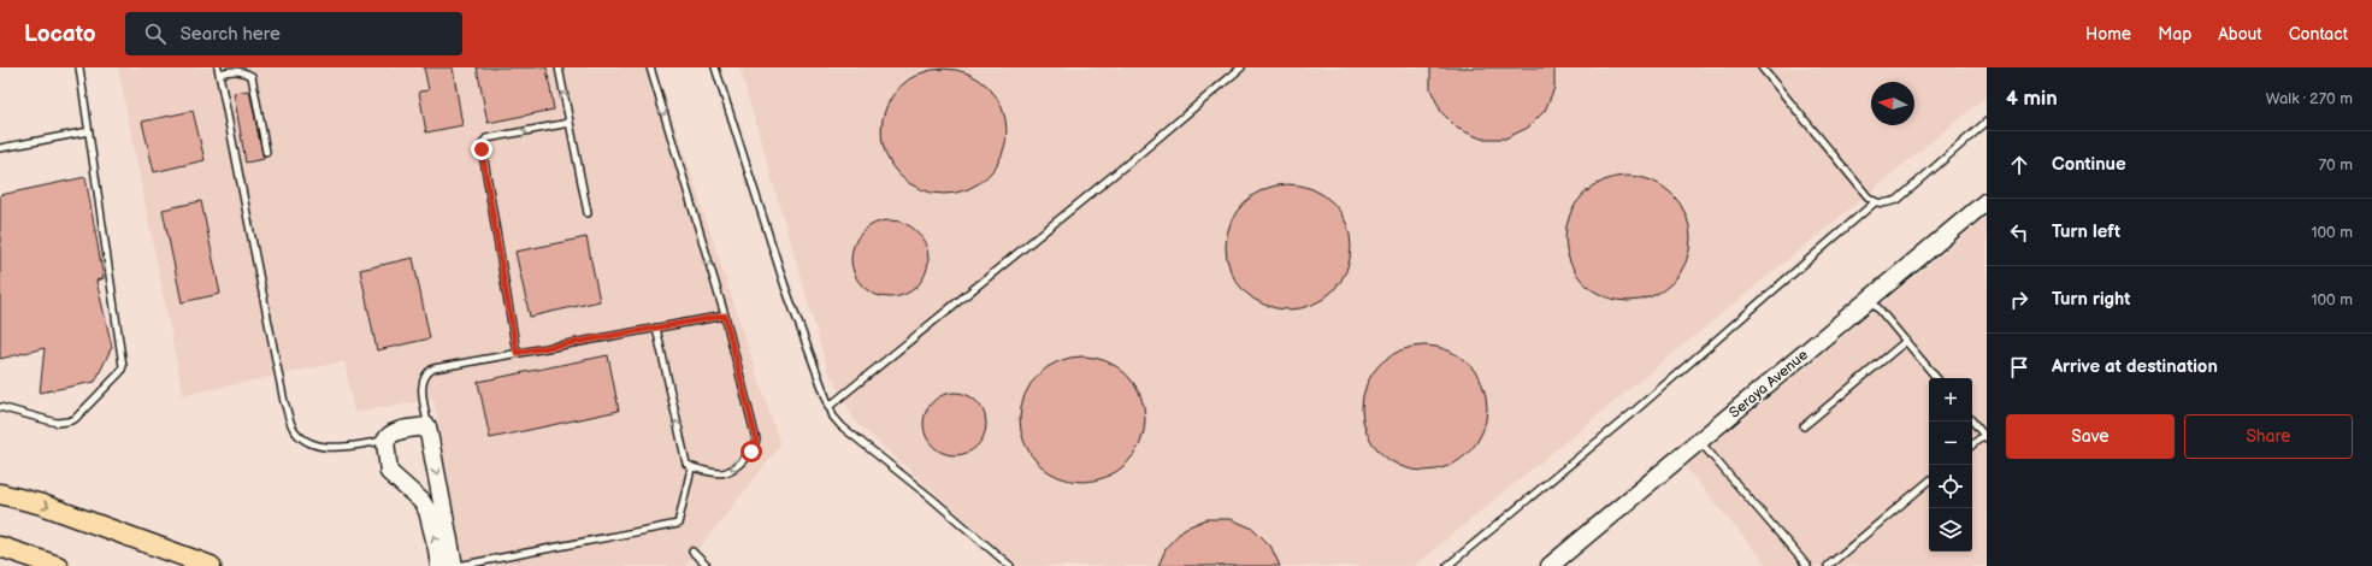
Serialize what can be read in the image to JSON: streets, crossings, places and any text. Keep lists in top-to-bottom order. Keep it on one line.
{"streets":{"street":["Seraya Avenue"]},"north":"left","page":{"header":"Locato","search":"Search here","nav":["Home","Map","About","Contact"],"heading":["4 min","Walk · 270 m"],"list":[["Continue","70 m"],["Turn left","100 m"],["Turn right","100 m"],"Arrive at destination"],"map_buttons":["+","−"],"buttons":["Save","Share"]}}
